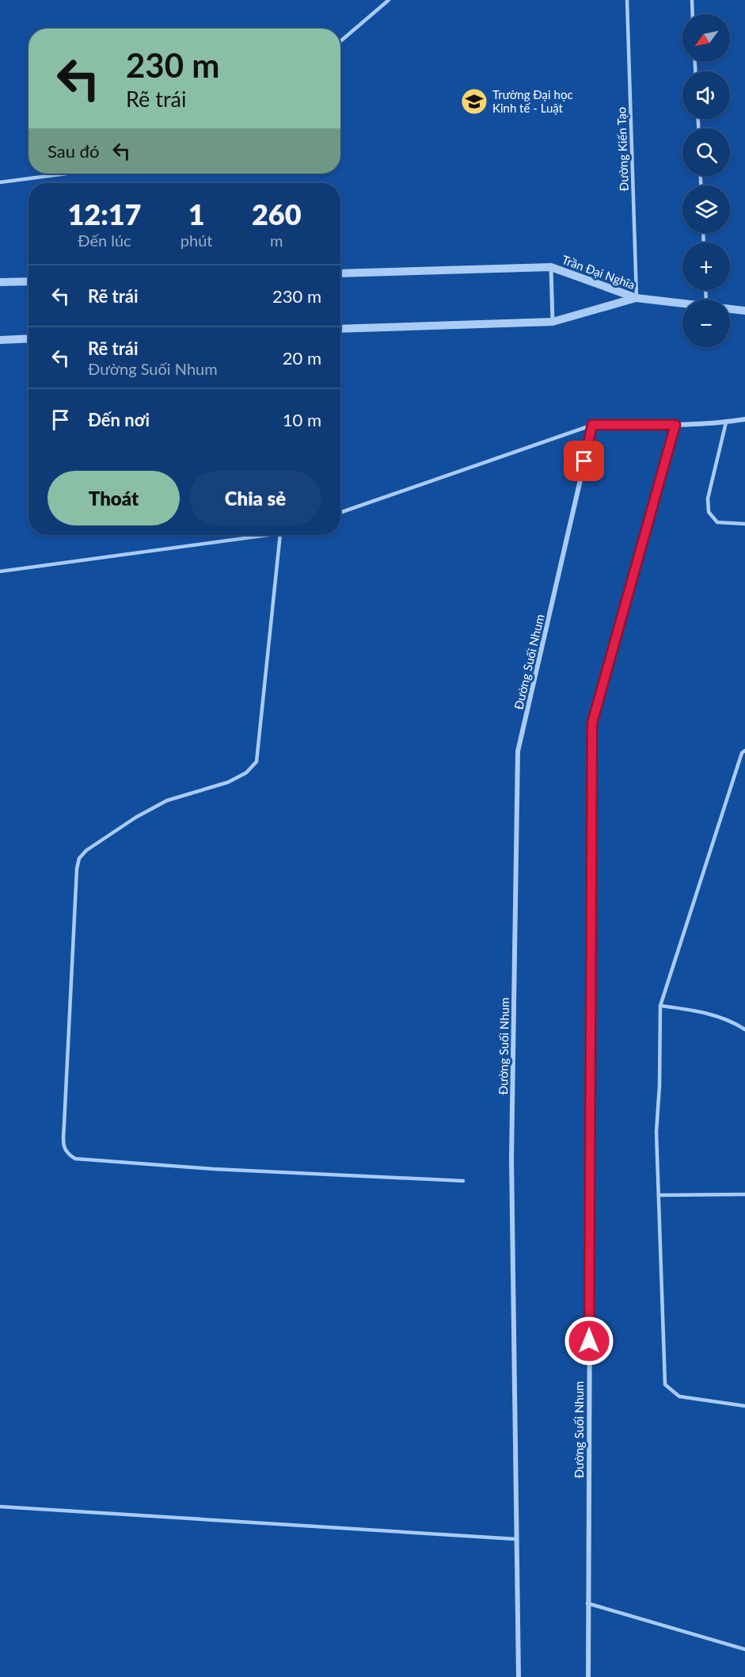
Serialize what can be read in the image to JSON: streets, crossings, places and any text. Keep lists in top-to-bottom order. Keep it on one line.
{"streets":{"street":["Trần Đại Nghĩa","Đường Suối Nhum"],"lane":["Đường Kiến Tạo"]},"crossings":[["Đường Kiến Tạo","Trần Đại Nghĩa"]],"places":{"school or university":["Trường Đại học Kinh tế - Luật"]},"north":"bottom left","page":{"map_buttons":["+","−"],"turn":["230 m","Rẽ trái"],"then":"Sau đó","eta":["12:17","Đến lúc","1","phút","260","m"],"list":[{"name":"Rẽ trái","value":"230 m"},{"name":"Rẽ trái","note":"Đường Suối Nhum","value":"20 m"},{"name":"Đến nơi","value":"10 m"}],"buttons":["Thoát","Chia sẻ"]}}
